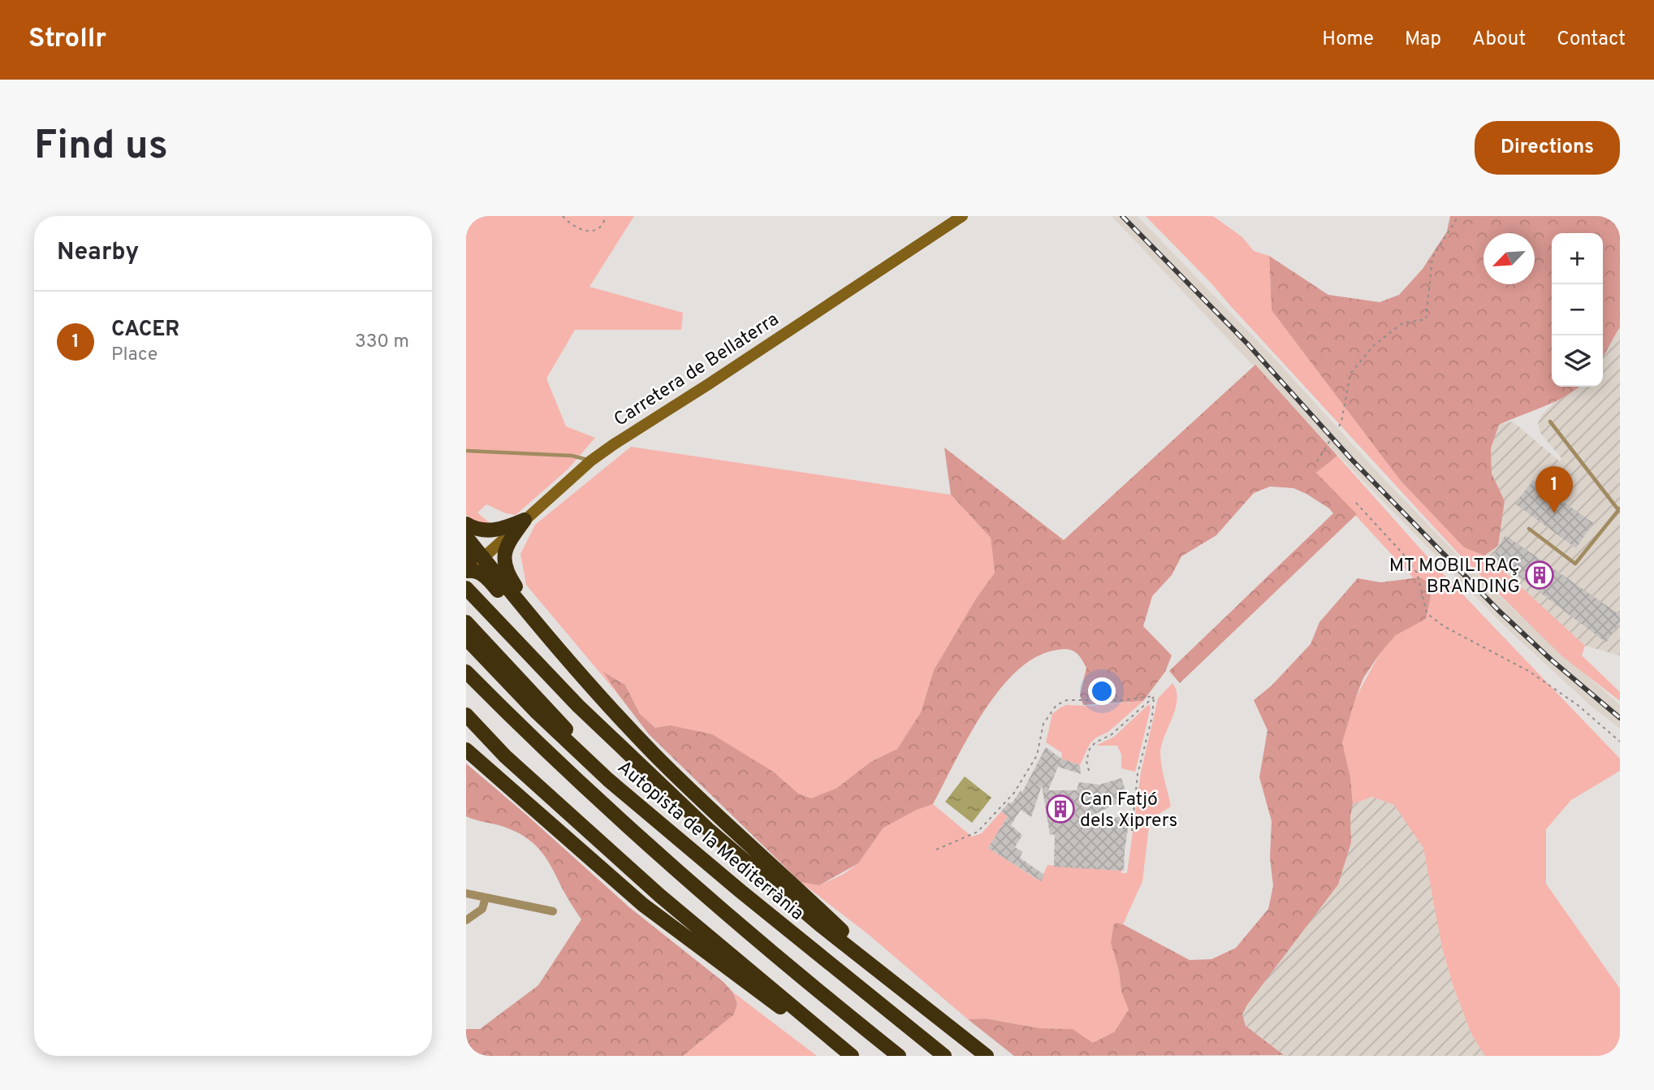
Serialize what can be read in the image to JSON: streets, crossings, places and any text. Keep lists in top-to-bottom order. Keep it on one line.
{"streets":{"highway":["Autopista de la Mediterrània"],"street":["Carretera de Bellaterra"]},"places":{"building":["MT MOBILTRAÇ BRANDING","Can Fatjó dels Xiprers"]},"north":"bottom left","page":{"header":"Strollr","nav":["Home","Map","About","Contact"],"buttons":"Directions","title":"Find us","heading":"Nearby","map_buttons":["+","−"],"list":[{"mark":"1","name":"CACER","note":"Place","value":"330 m"}],"pins":"1"}}
